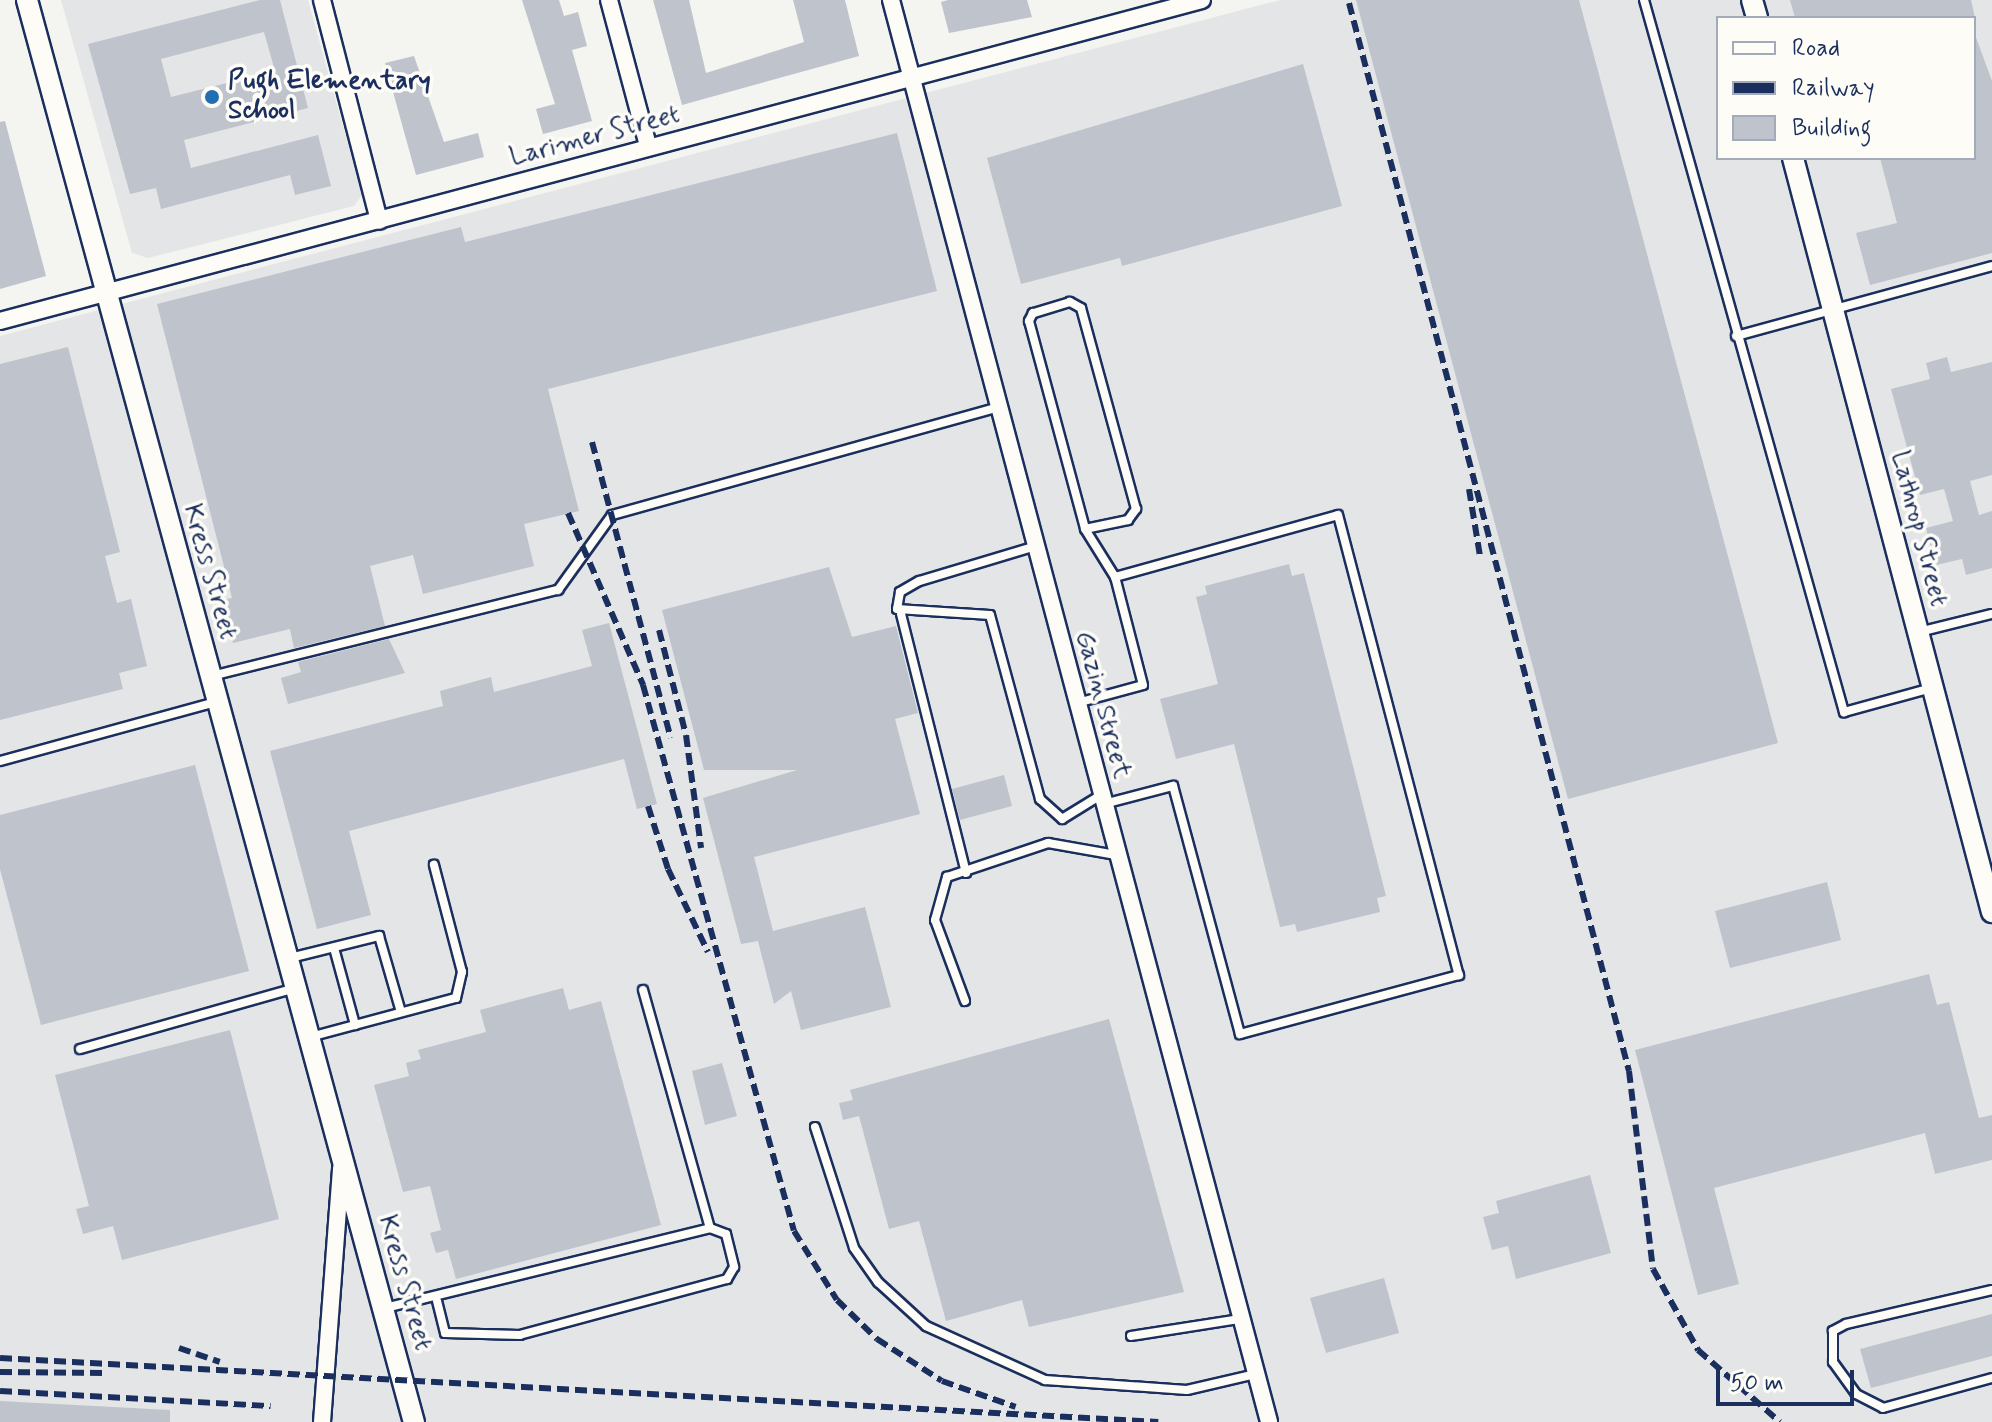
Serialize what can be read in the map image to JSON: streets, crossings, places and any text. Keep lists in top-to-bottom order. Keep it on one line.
{"streets":{"street":["Larimer Street","Lathrop Street","Kress Street","Gazin Street"]},"crossings":[["Larimer Street","Kress Street"],["Larimer Street","Gazin Street"]],"places":["Pugh Elementary School"],"legend":["Road","Railway","Building"],"scale_bar":"50 m"}
